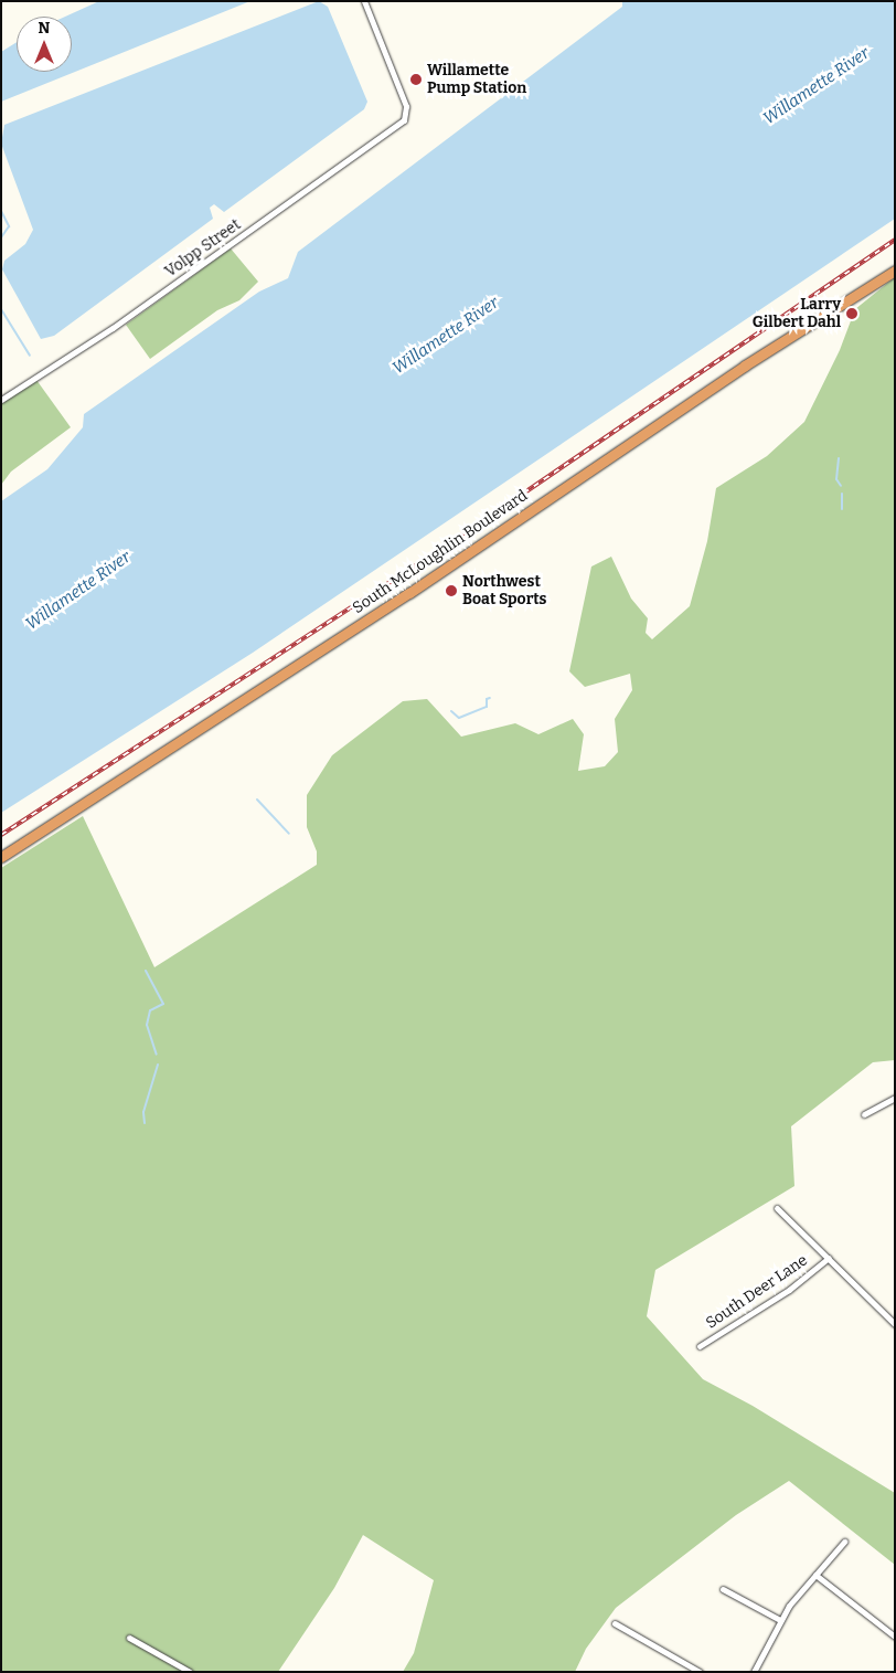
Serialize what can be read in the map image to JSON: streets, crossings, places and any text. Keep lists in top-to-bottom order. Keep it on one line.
{"streets":{"highway":["South McLoughlin Boulevard"],"street":["Volpp Street","South Deer Lane"]},"water":["Willamette River"],"places":["Willamette Pump Station","Larry Gilbert Dahl","Northwest Boat Sports"],"north":"top"}
